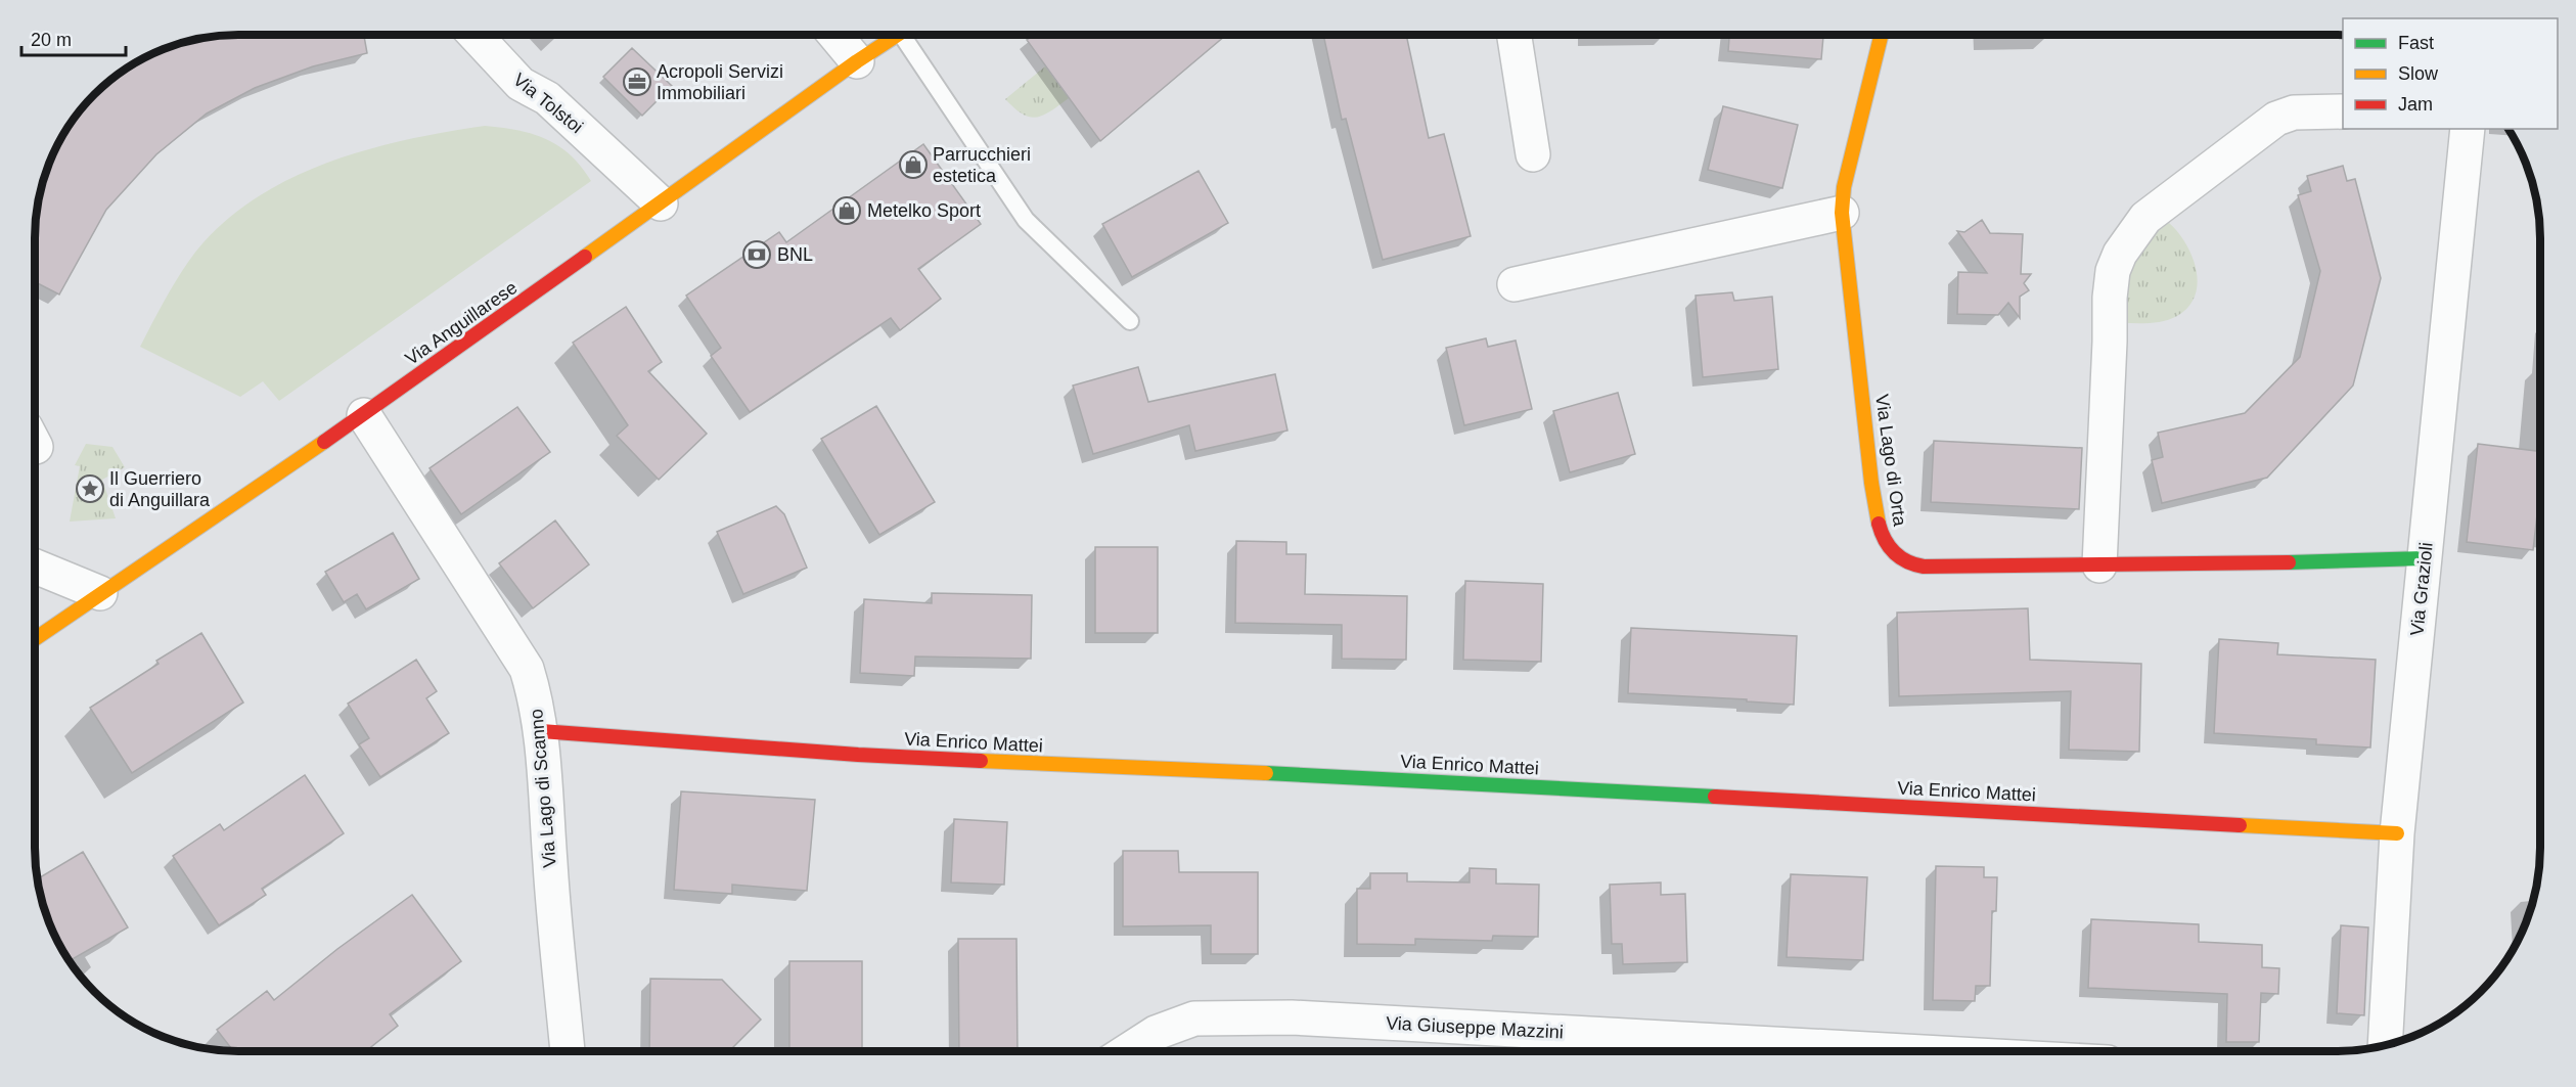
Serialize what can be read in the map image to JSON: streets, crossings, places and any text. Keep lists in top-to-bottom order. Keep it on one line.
{"streets":{"street":["Via Tolstoi","Via Anguillarese","Via Lago di Orta","Via Grazioli","Via Enrico Mattei","Via Lago di Scanno","Via Giuseppe Mazzini"]},"crossings":[["Via Tolstoi","Via Anguillarese"],["Via Anguillarese","Via Lago di Scanno"],["Via Lago di Orta","Via Grazioli"],["Via Grazioli","Via Enrico Mattei"],["Via Enrico Mattei","Via Lago di Scanno"]],"places":{"office":["Acropoli Servizi Immobiliari"],"shop":["Parrucchieri estetica","Metelko Sport"],"bank":["BNL"],"place":["Il Guerriero di Anguillara"]},"legend":["Fast","Slow","Jam"],"scale_bar":"20 m"}
